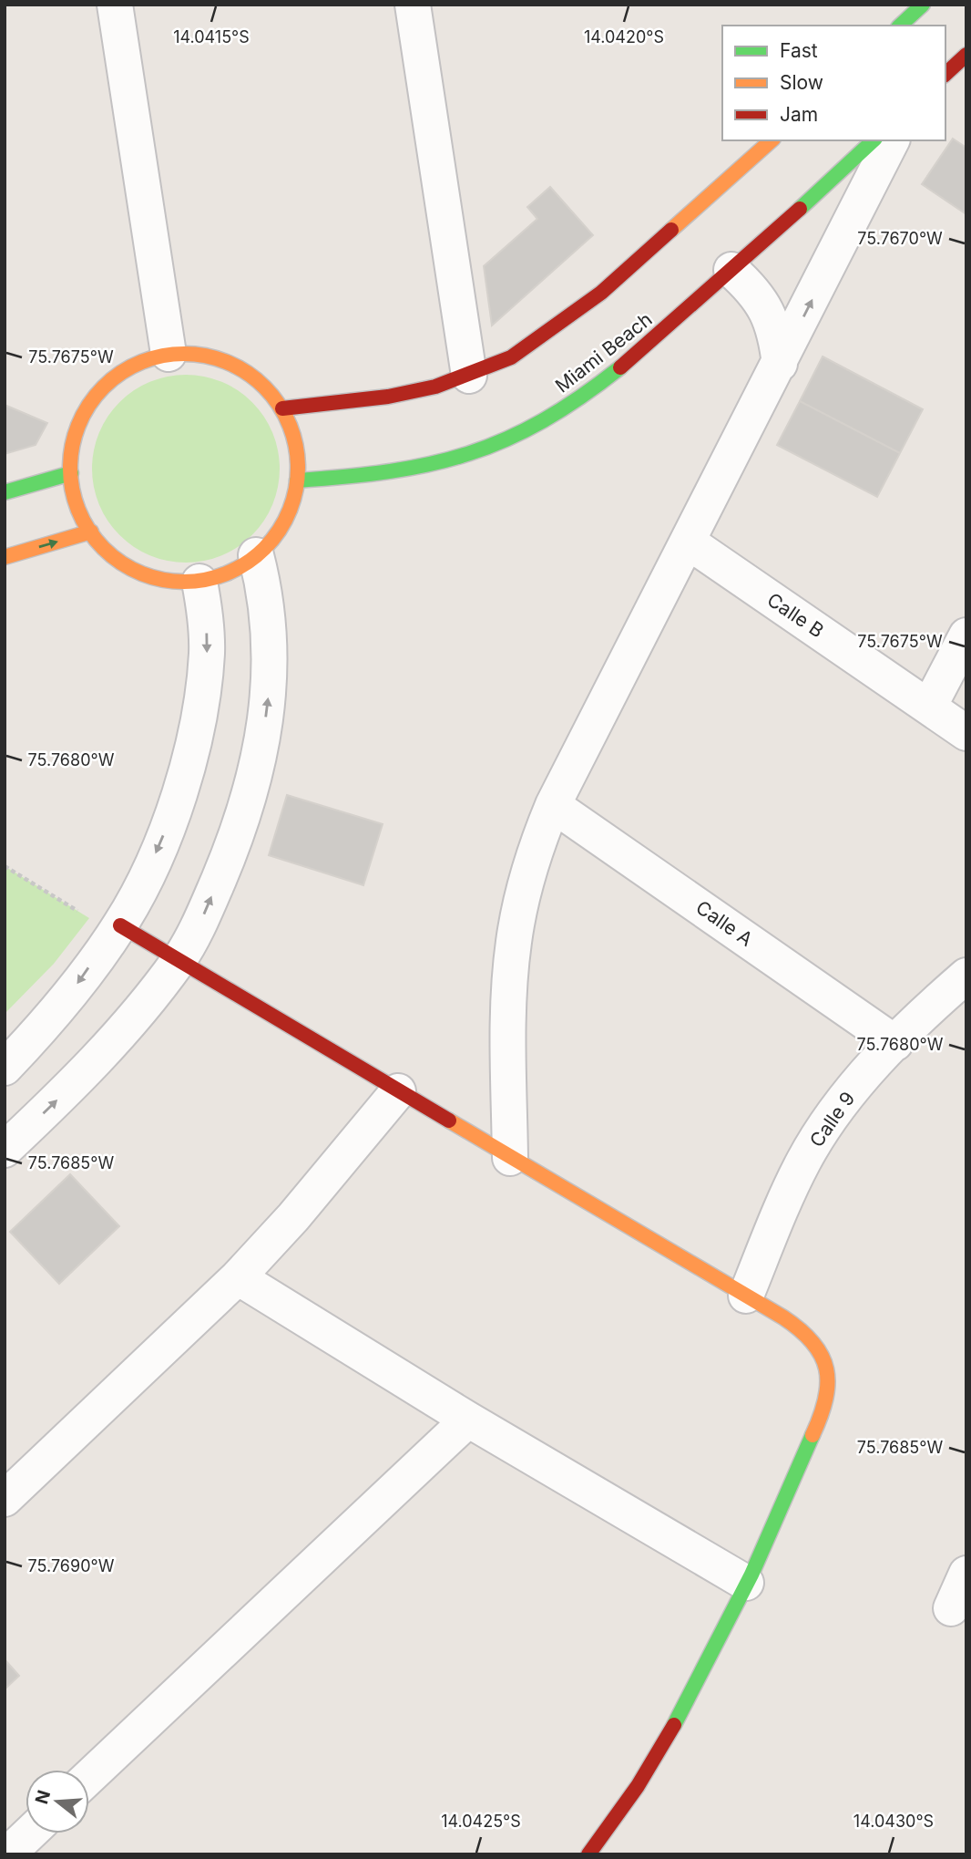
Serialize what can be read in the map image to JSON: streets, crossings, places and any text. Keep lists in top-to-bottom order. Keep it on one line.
{"streets":{"street":["Miami Beach","Calle B","Calle A","Calle 9"]},"crossings":[["Calle A","Calle 9"]],"legend":["Fast","Slow","Jam"],"north":"left","coordinates":["14.0415°S","14.0420°S","75.7670°W","75.7675°W","75.7680°W","75.7685°W","75.7690°W","14.0425°S","14.0430°S"]}
